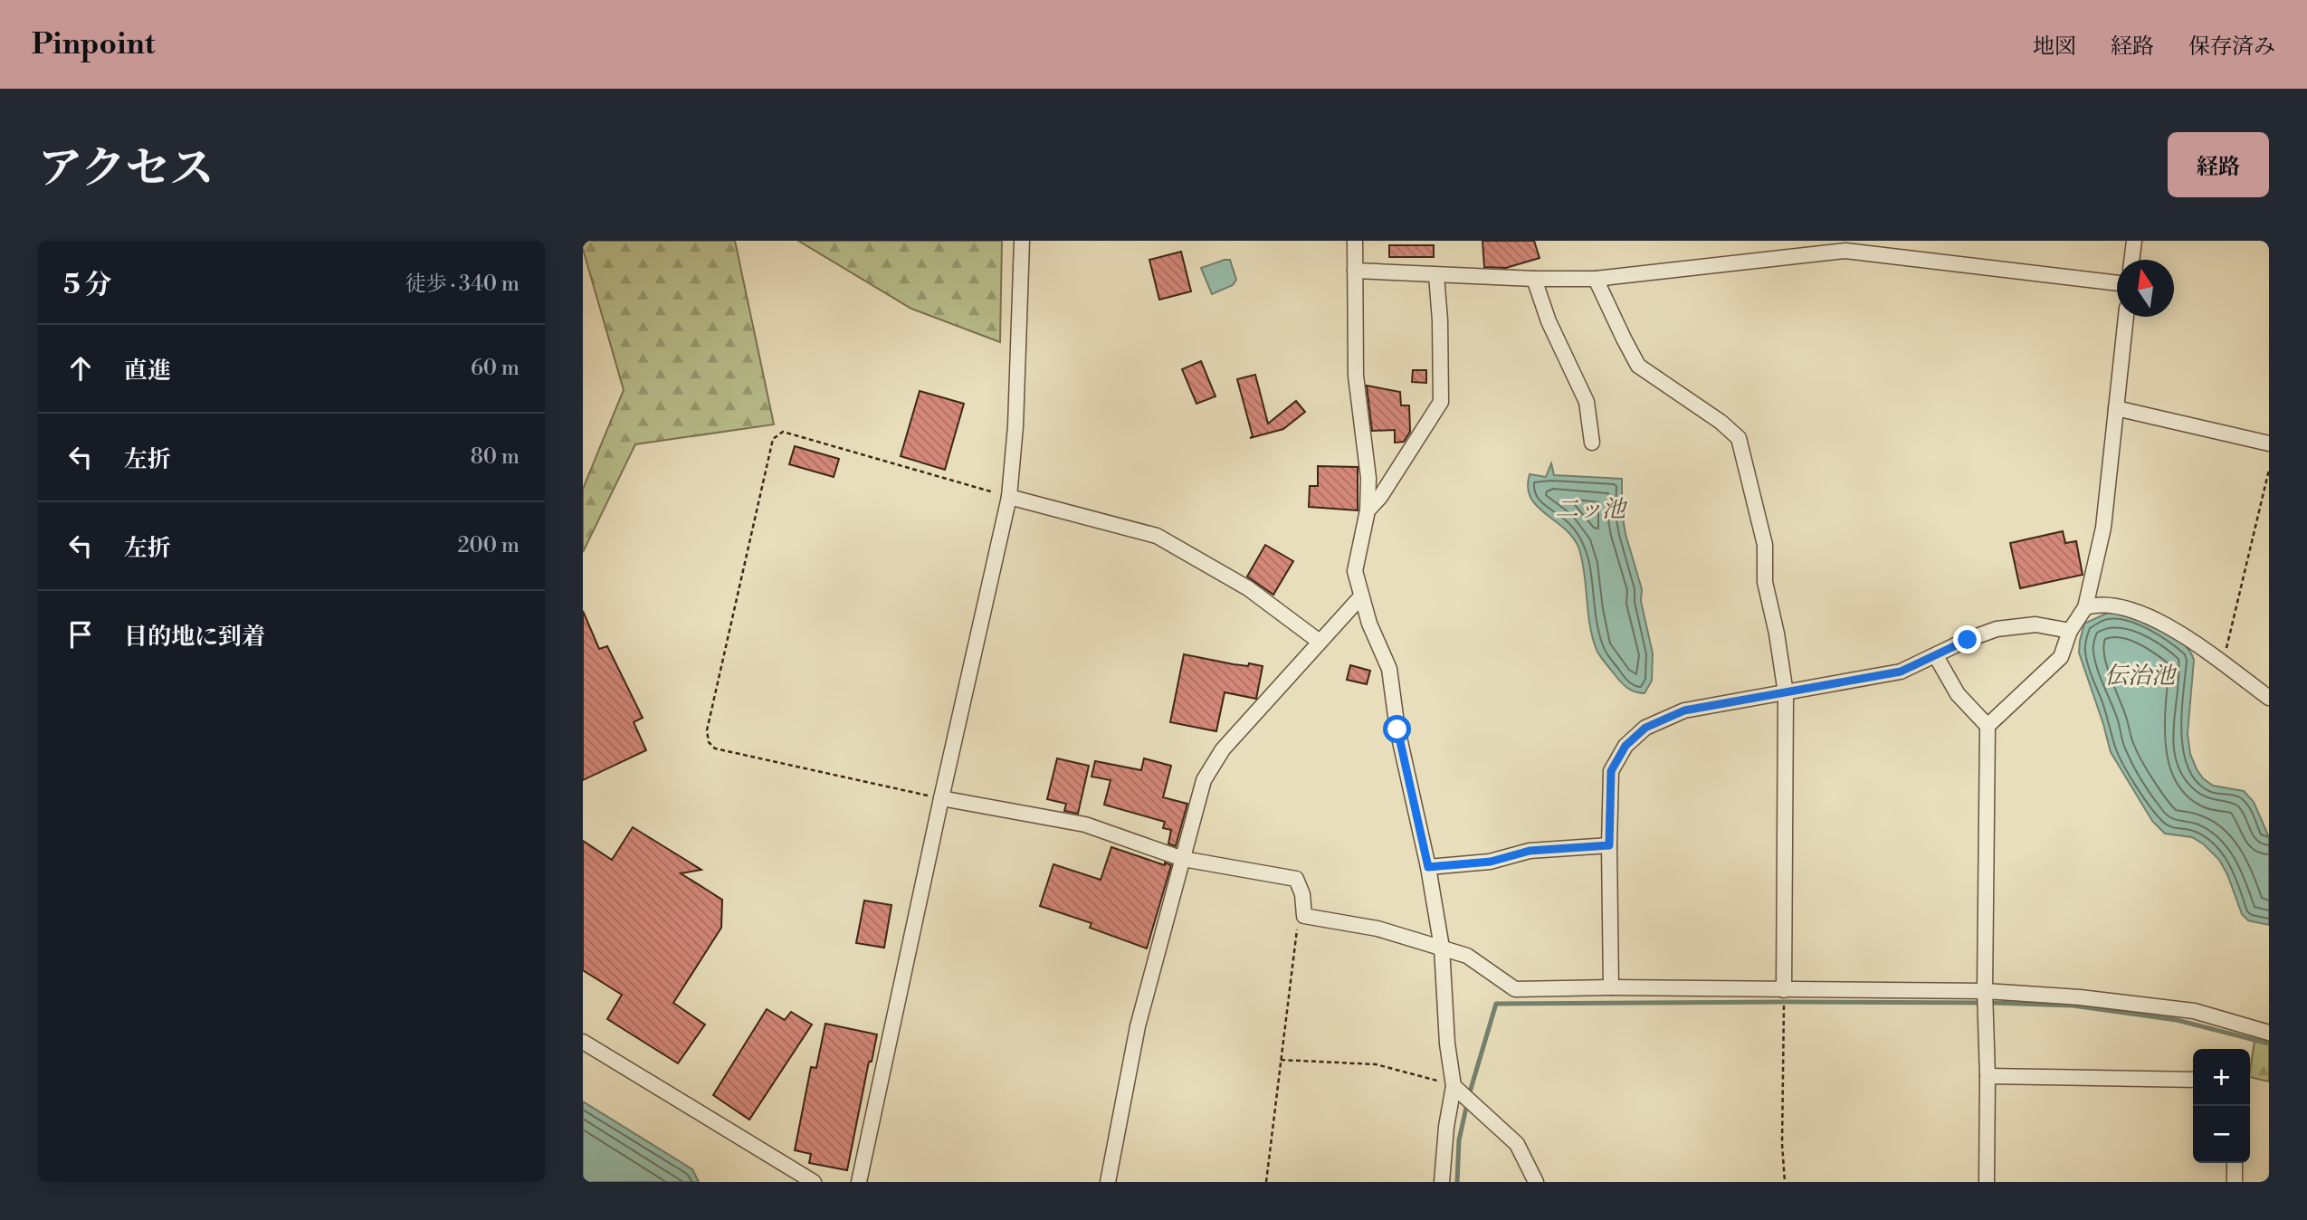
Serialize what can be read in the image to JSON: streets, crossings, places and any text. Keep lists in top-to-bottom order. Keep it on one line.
{"water":["二ッ池","伝治池"],"north":"top","page":{"header":"Pinpoint","nav":["地図","経路","保存済み"],"title":"アクセス","buttons":"経路","heading":["5 分","徒歩 · 340 m"],"list":[["直進","60 m"],["左折","80 m"],["左折","200 m"],"目的地に到着"],"map_buttons":["+","−"]}}
